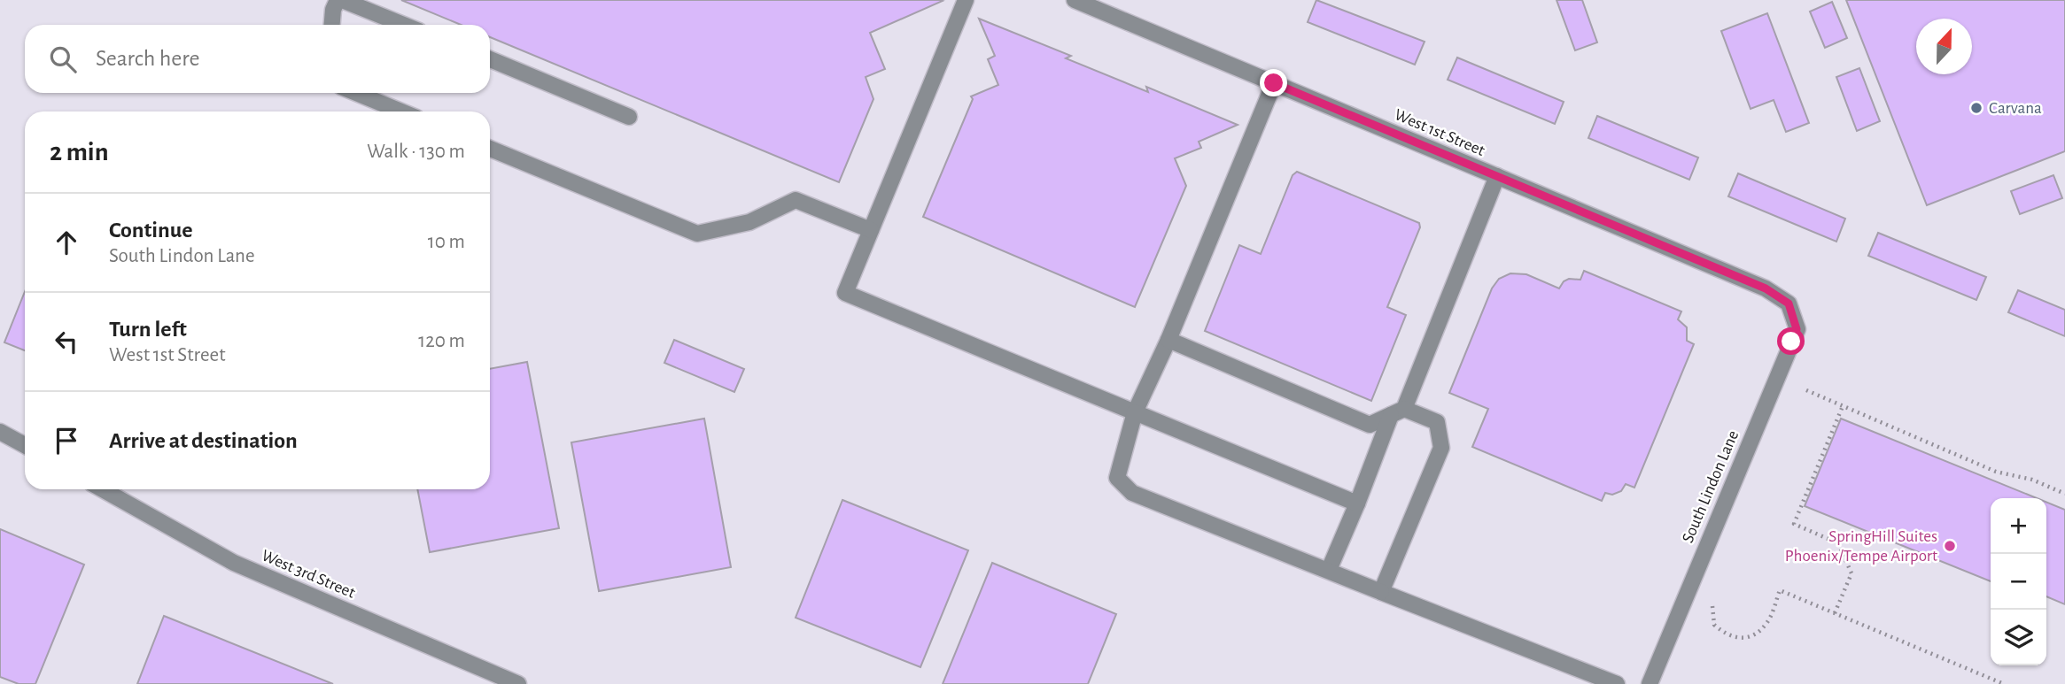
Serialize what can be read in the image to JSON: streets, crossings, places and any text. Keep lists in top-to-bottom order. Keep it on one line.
{"streets":{"street":["West 1st Street","South Lindon Lane","West 3rd Street"]},"crossings":[["West 1st Street","South Lindon Lane"]],"places":["Carvana","SpringHill Suites Phoenix/Tempe Airport"],"north":"top","page":{"search":"Search here","heading":["2 min","Walk · 130 m"],"list":[["Continue","South Lindon Lane","10 m"],["Turn left","West 1st Street","120 m"],"Arrive at destination"],"map_buttons":["+","−"]}}
